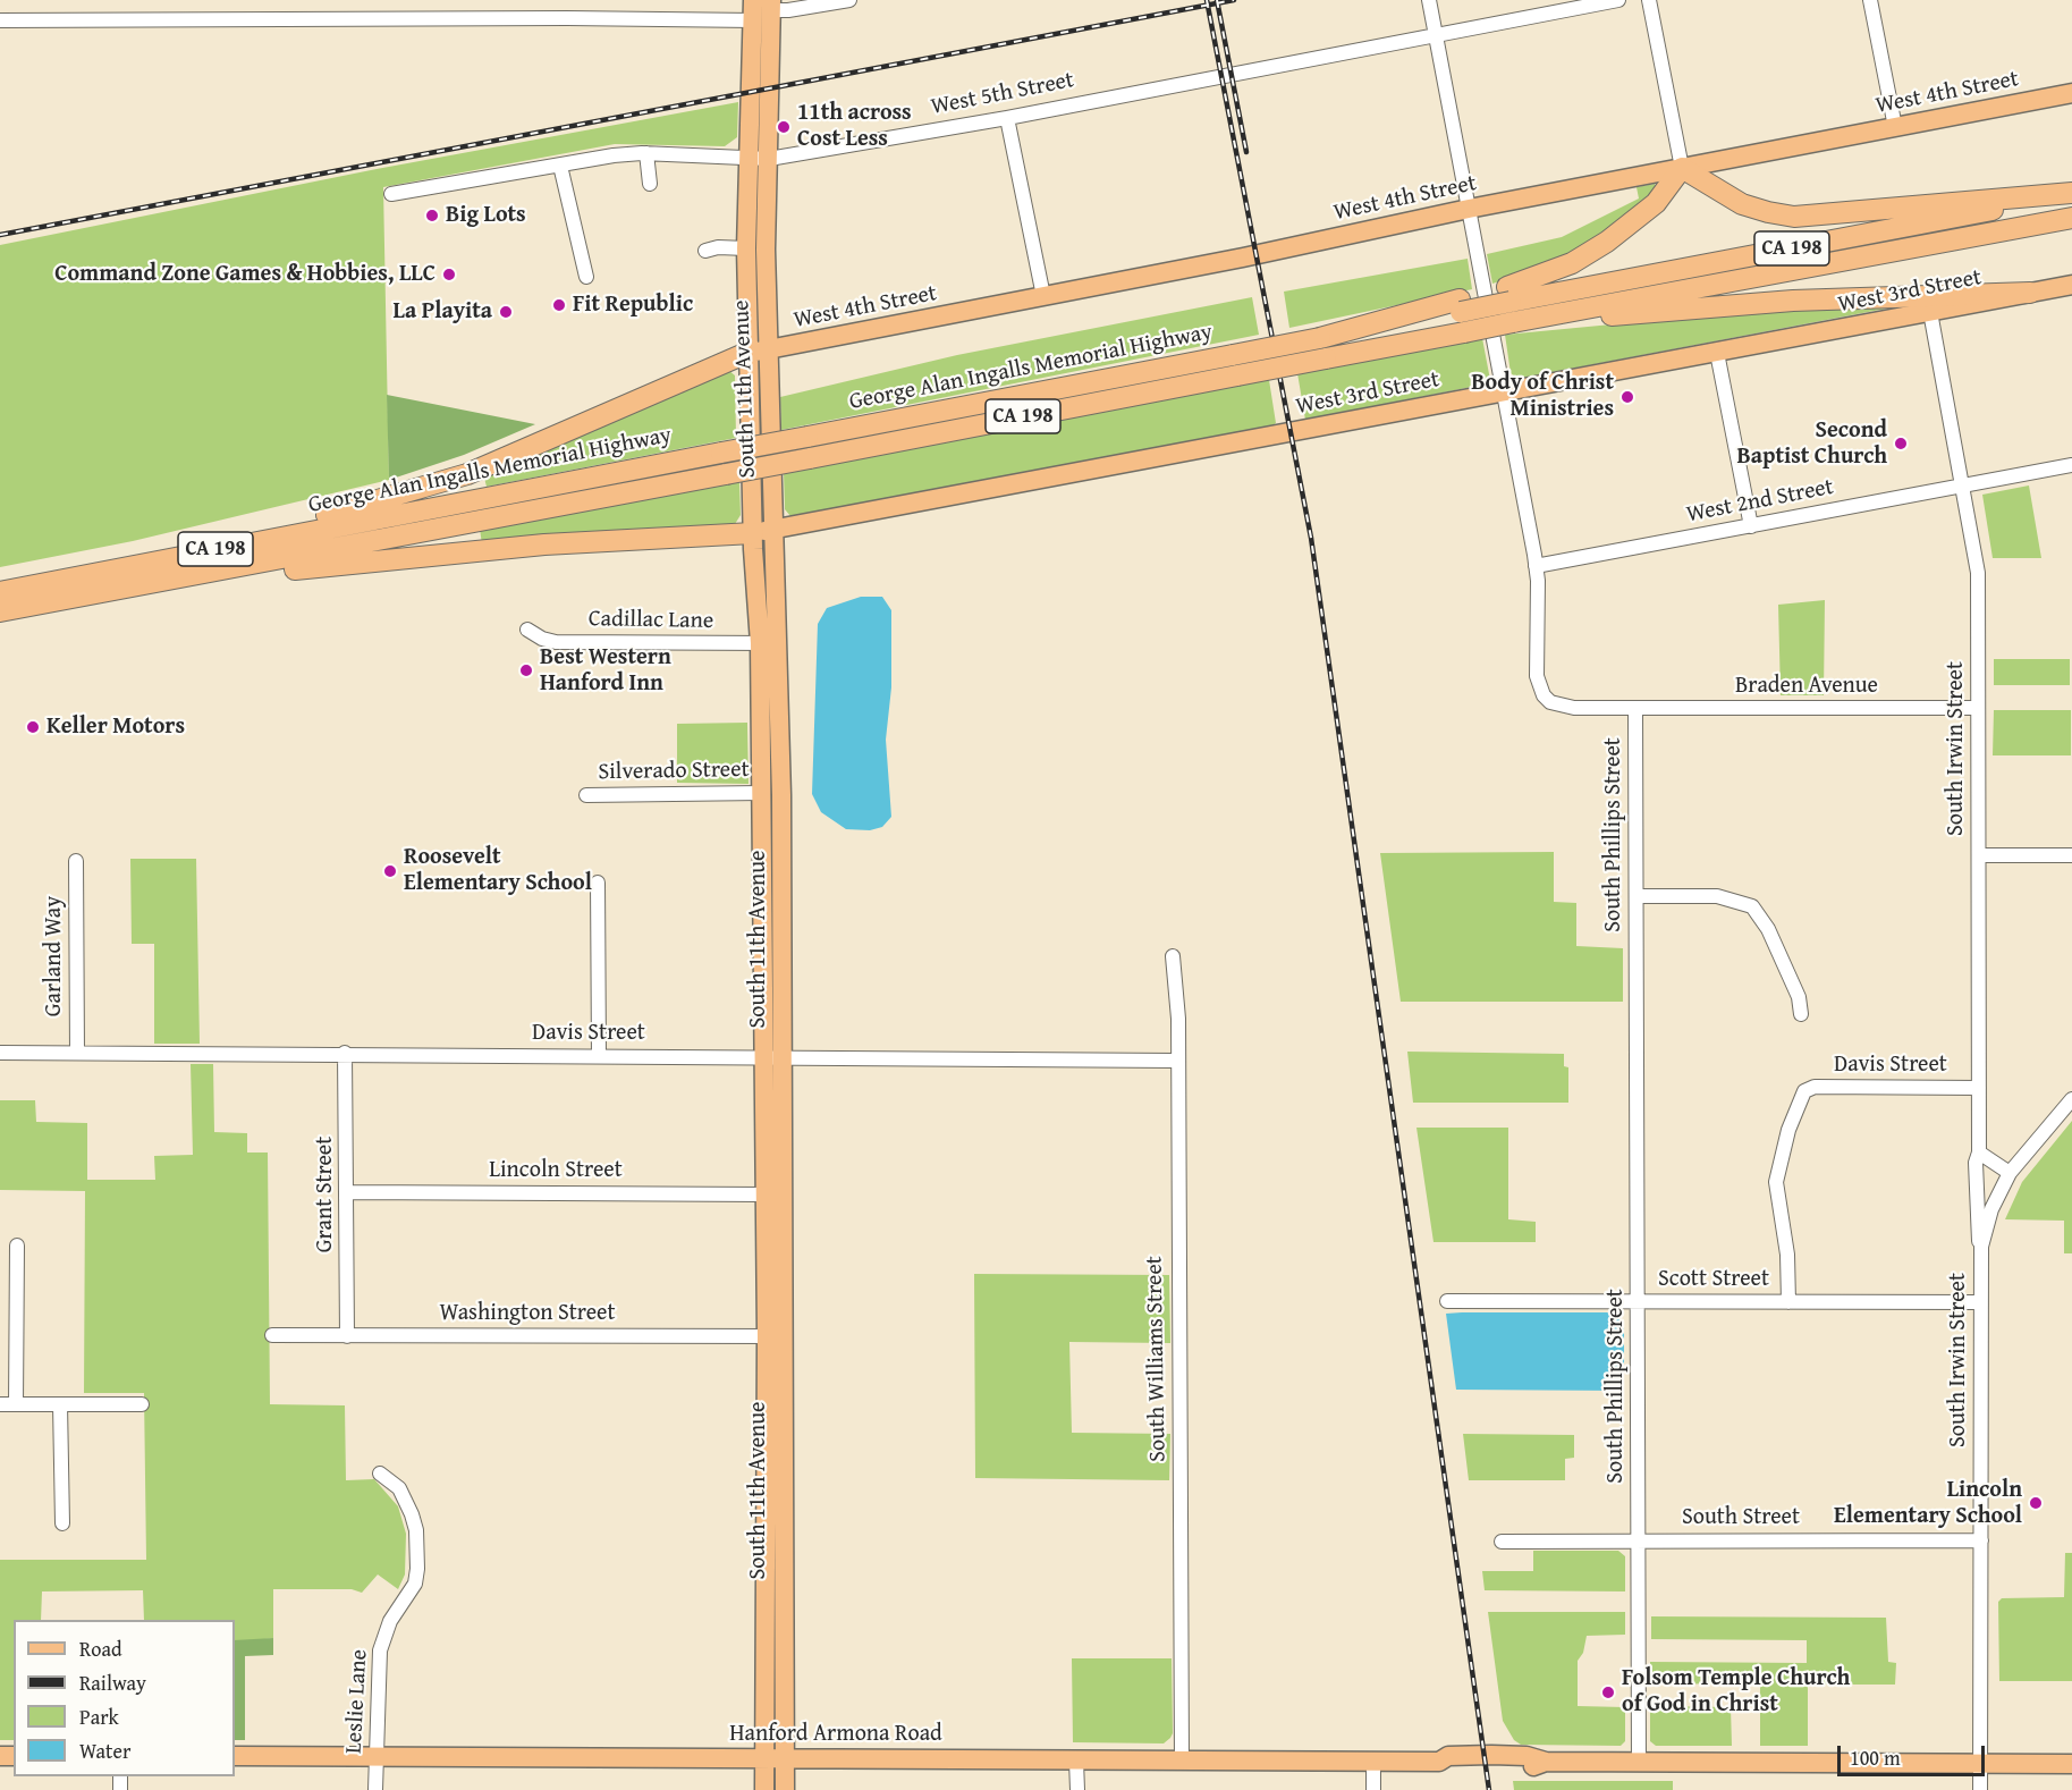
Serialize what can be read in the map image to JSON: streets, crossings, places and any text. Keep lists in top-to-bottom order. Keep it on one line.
{"streets":{"highway":["CA 198","George Alan Ingalls Memorial Highway"],"main road":["West 4th Street","West 3rd Street","South 11th Avenue","Hanford Armona Road"],"street":["West 5th Street","West 2nd Street","Cadillac Lane","Braden Avenue","South Irwin Street","Silverado Street","South Phillips Street","Garland Way","Davis Street","Lincoln Street","Grant Street","Scott Street","Washington Street","South Williams Street","South Street","Leslie Lane"]},"crossings":[["West 4th Street","South 11th Avenue"],["West 4th Street","South Phillips Street"],["West 5th Street","South 11th Avenue"],["West 5th Street","South Phillips Street"],["West 3rd Street","South 11th Avenue"],["West 3rd Street","South Irwin Street"],["West 3rd Street","South Phillips Street"],["South 11th Avenue","Cadillac Lane"],["South 11th Avenue","Silverado Street"],["South 11th Avenue","Davis Street"],["South 11th Avenue","Lincoln Street"],["South 11th Avenue","Washington Street"],["South 11th Avenue","Hanford Armona Road"],["West 2nd Street","South Irwin Street"],["West 2nd Street","South Phillips Street"],["Braden Avenue","South Irwin Street"],["Braden Avenue","South Phillips Street"],["South Irwin Street","Davis Street"],["South Irwin Street","Scott Street"],["South Irwin Street","South Street"],["South Irwin Street","Hanford Armona Road"],["South Phillips Street","Scott Street"],["South Phillips Street","South Street"],["South Phillips Street","Hanford Armona Road"],["Garland Way","Davis Street"],["Davis Street","Grant Street"],["Davis Street","Scott Street"],["Davis Street","South Williams Street"],["Lincoln Street","Grant Street"],["Grant Street","Washington Street"],["South Williams Street","Hanford Armona Road"],["Leslie Lane","Hanford Armona Road"]],"places":["11th across Cost Less","Big Lots","Command Zone Games & Hobbies, LLC","Fit Republic","La Playita","Body of Christ Ministries","Second Baptist Church","Best Western Hanford Inn","Keller Motors","Roosevelt Elementary School","Lincoln Elementary School","Folsom Temple Church of God in Christ"],"legend":["Road","Railway","Park","Water"],"scale_bar":"100 m"}
